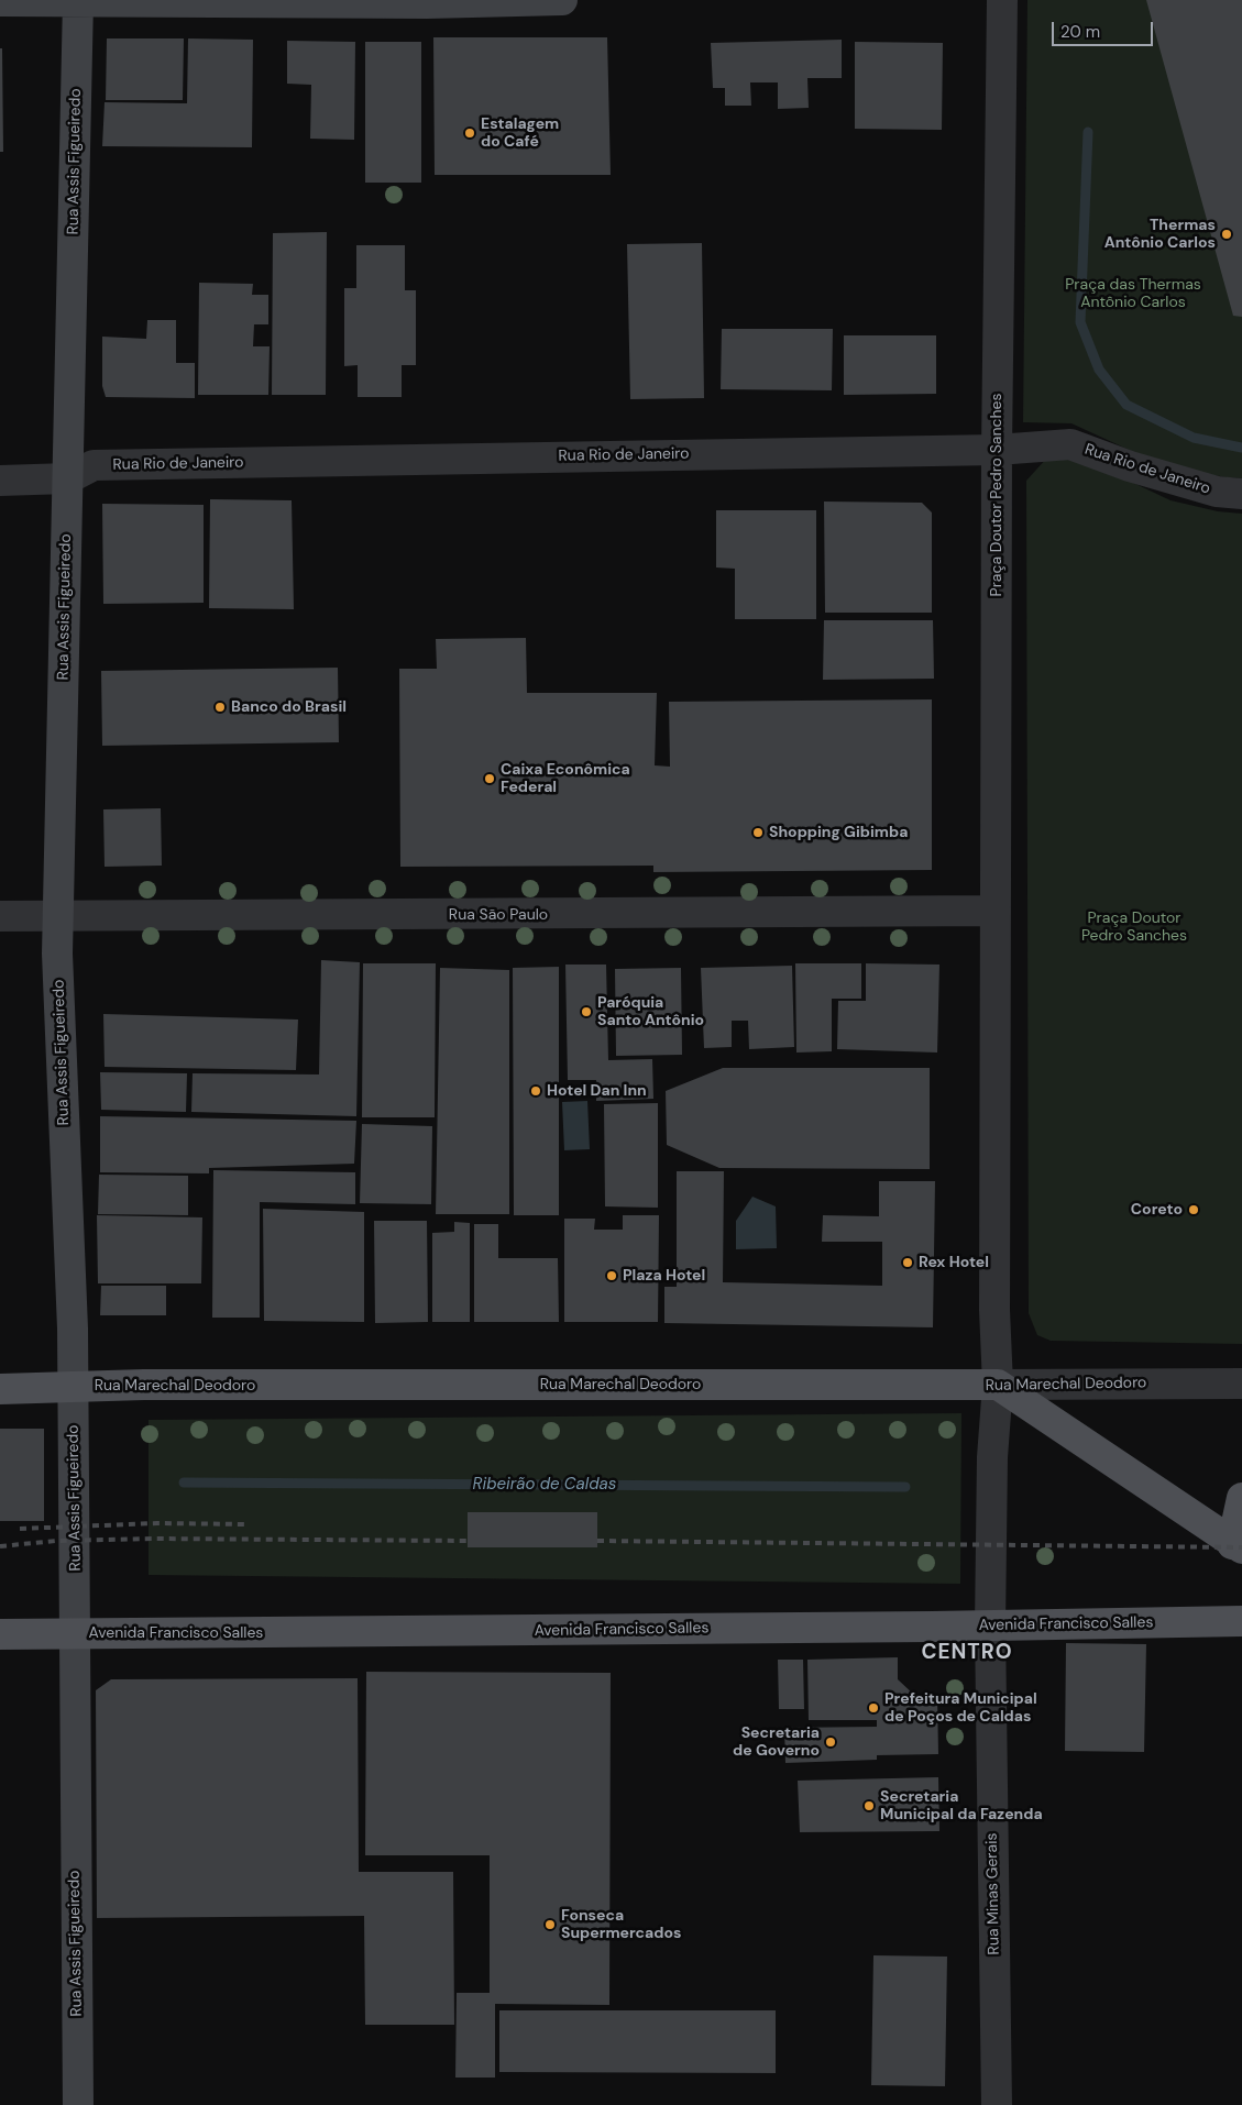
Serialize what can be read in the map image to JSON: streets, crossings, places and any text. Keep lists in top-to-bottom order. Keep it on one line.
{"streets":{"main road":["Rua Marechal Deodoro","Avenida Francisco Salles"],"street":["Rua Assis Figueiredo","Rua Rio de Janeiro","Praça Doutor Pedro Sanches","Rua São Paulo","Rua Minas Gerais"]},"crossings":[["Rua Assis Figueiredo","Rua Rio de Janeiro"],["Rua Assis Figueiredo","Rua São Paulo"],["Rua Assis Figueiredo","Rua Marechal Deodoro"],["Rua Assis Figueiredo","Avenida Francisco Salles"],["Rua Rio de Janeiro","Praça Doutor Pedro Sanches"],["Praça Doutor Pedro Sanches","Rua São Paulo"],["Praça Doutor Pedro Sanches","Rua Marechal Deodoro"],["Praça Doutor Pedro Sanches","Rua Minas Gerais"],["Rua Marechal Deodoro","Rua Minas Gerais"],["Avenida Francisco Salles","Rua Minas Gerais"]],"districts":["CENTRO"],"water":["Ribeirão de Caldas"],"parks":["Praça das Thermas Antônio Carlos","Praça Doutor Pedro Sanches"],"places":["Estalagem do Café","Thermas Antônio Carlos","Banco do Brasil","Caixa Econômica Federal","Shopping Gibimba","Paróquia Santo Antônio","Hotel Dan Inn","Coreto","Rex Hotel","Plaza Hotel","Prefeitura Municipal de Poços de Caldas","Secretaria de Governo","Secretaria Municipal da Fazenda","Fonseca Supermercados"],"scale_bar":"20 m"}
